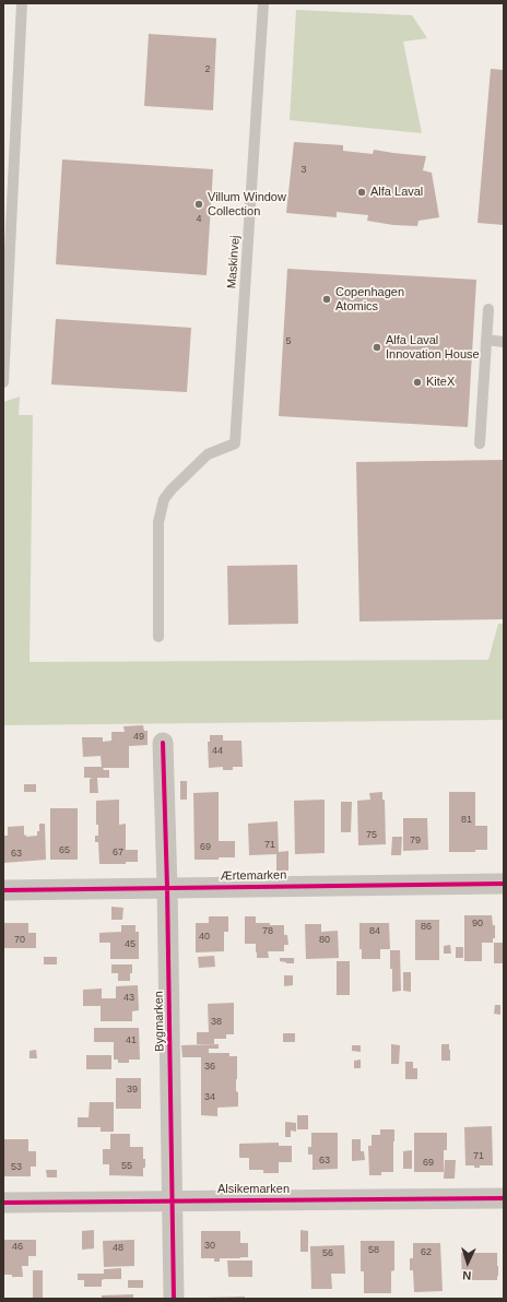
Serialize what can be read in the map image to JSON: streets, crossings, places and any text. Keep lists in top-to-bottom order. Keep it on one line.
{"streets":{"street":["Ærtemarken","Bygmarken","Alsikemarken"],"lane":["Maskinvej"]},"crossings":[["Ærtemarken","Bygmarken"],["Bygmarken","Alsikemarken"]],"places":["Alfa Laval","Villum Window Collection","Copenhagen Atomics","Alfa Laval Innovation House","KiteX"],"house_numbers":["2","3","4","5","49","44","81","75","79","71","69","65","67","63","90","86","78","84","40","70","80","45","43","38","41","36","39","34","71","63","69","55","53","30","46","48","58","62","56"],"north":"bottom"}
